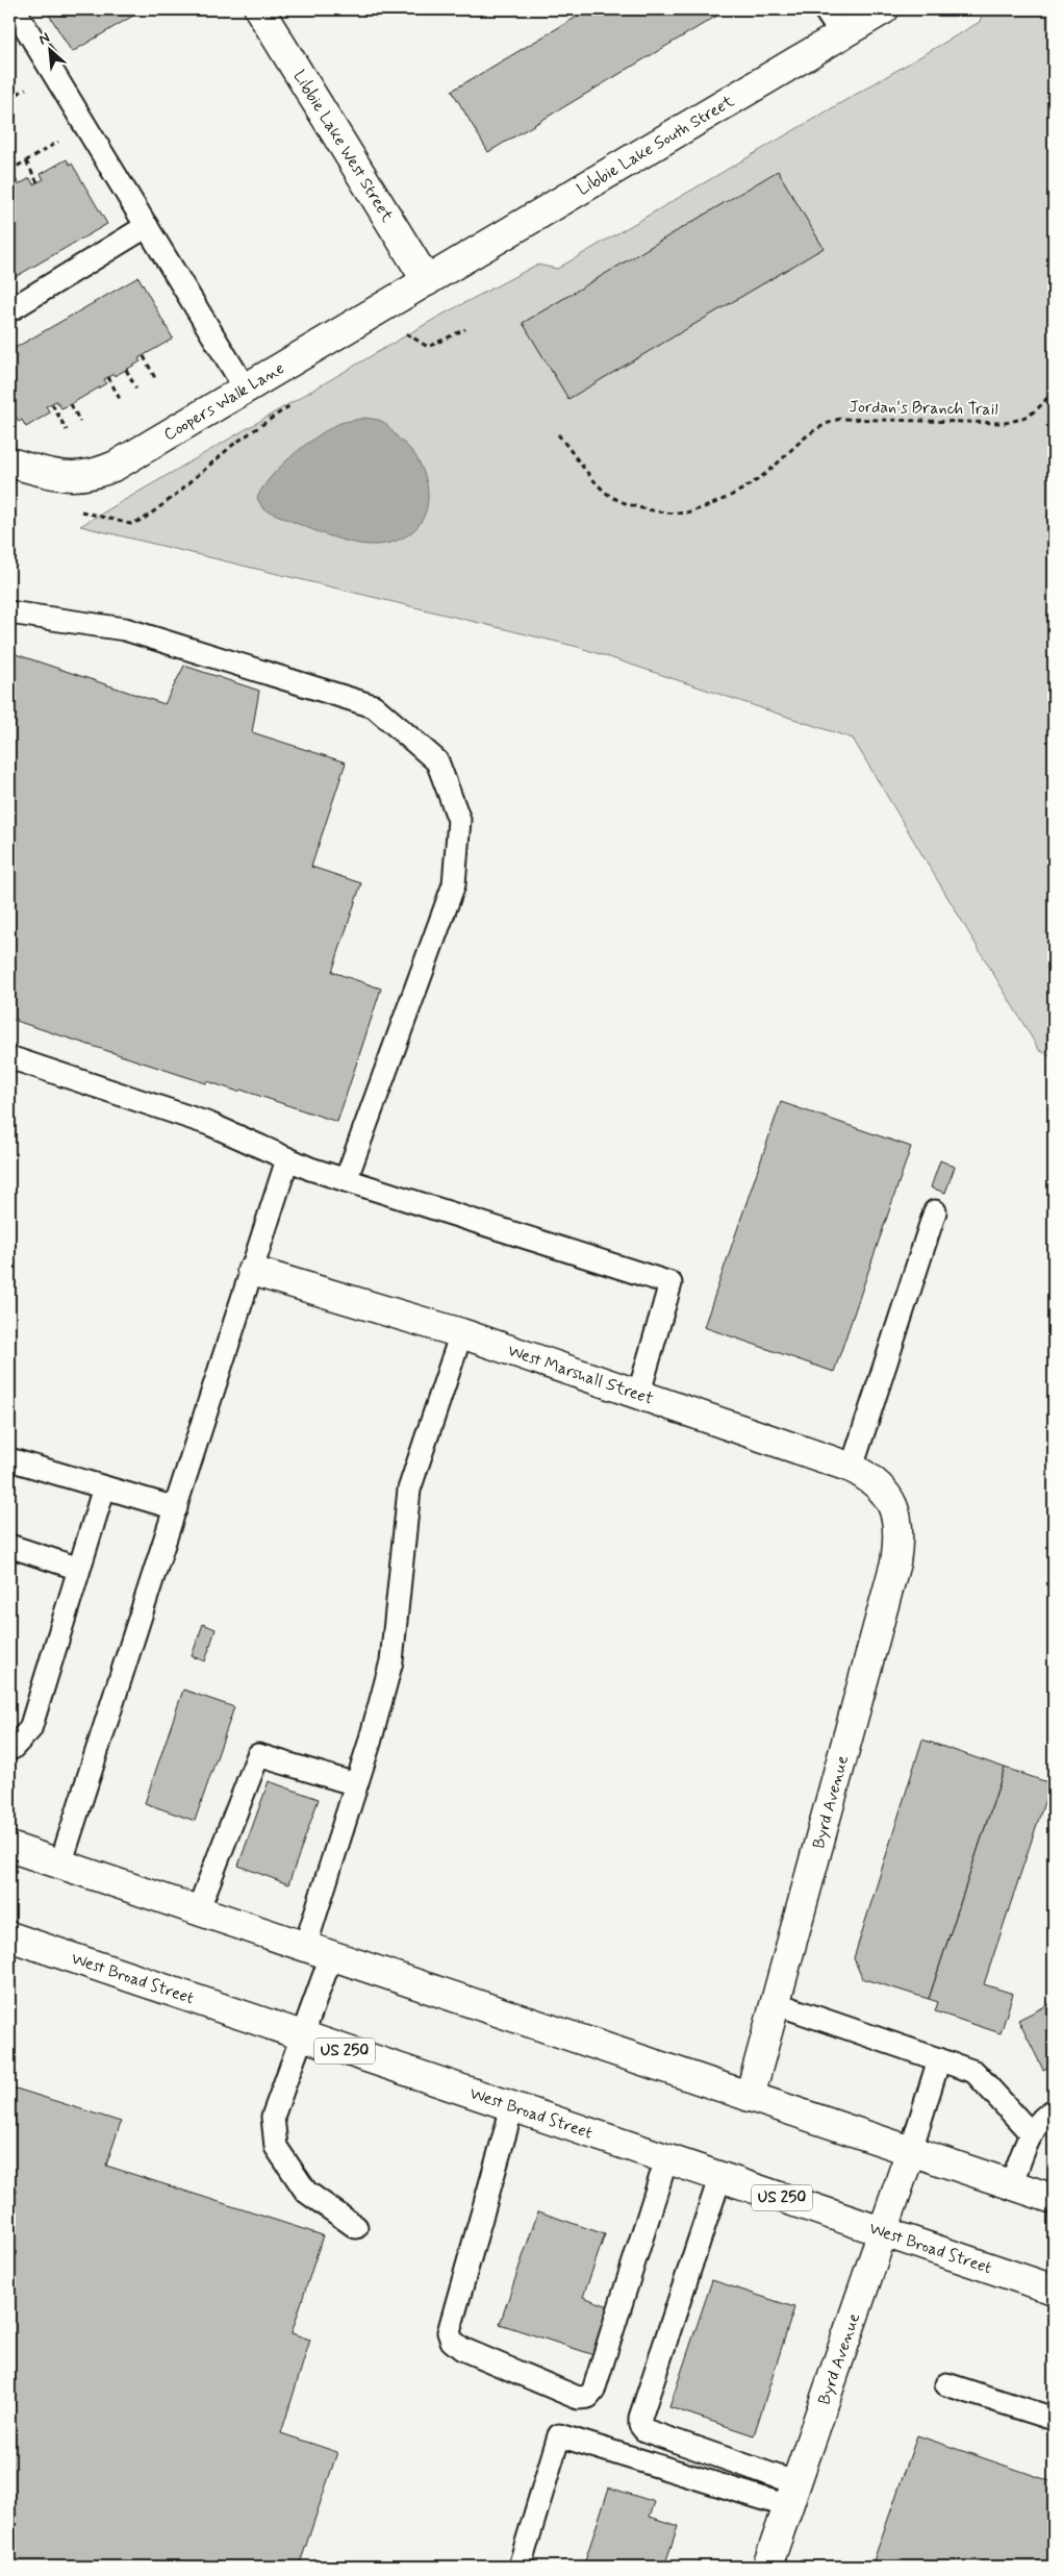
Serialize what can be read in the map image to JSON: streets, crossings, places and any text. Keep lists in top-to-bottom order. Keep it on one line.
{"streets":{"street":["Libbie Lake West Street","Libbie Lake South Street","Coopers Walk Lane","West Marshall Street","Byrd Avenue","West Broad Street","US 250"],"path":["Jordan's Branch Trail"]},"crossings":[["Libbie Lake West Street","Libbie Lake South Street"],["Libbie Lake West Street","Coopers Walk Lane"],["Libbie Lake South Street","Coopers Walk Lane"],["West Marshall Street","Byrd Avenue"],["Byrd Avenue","West Broad Street"]],"north":"top left"}
